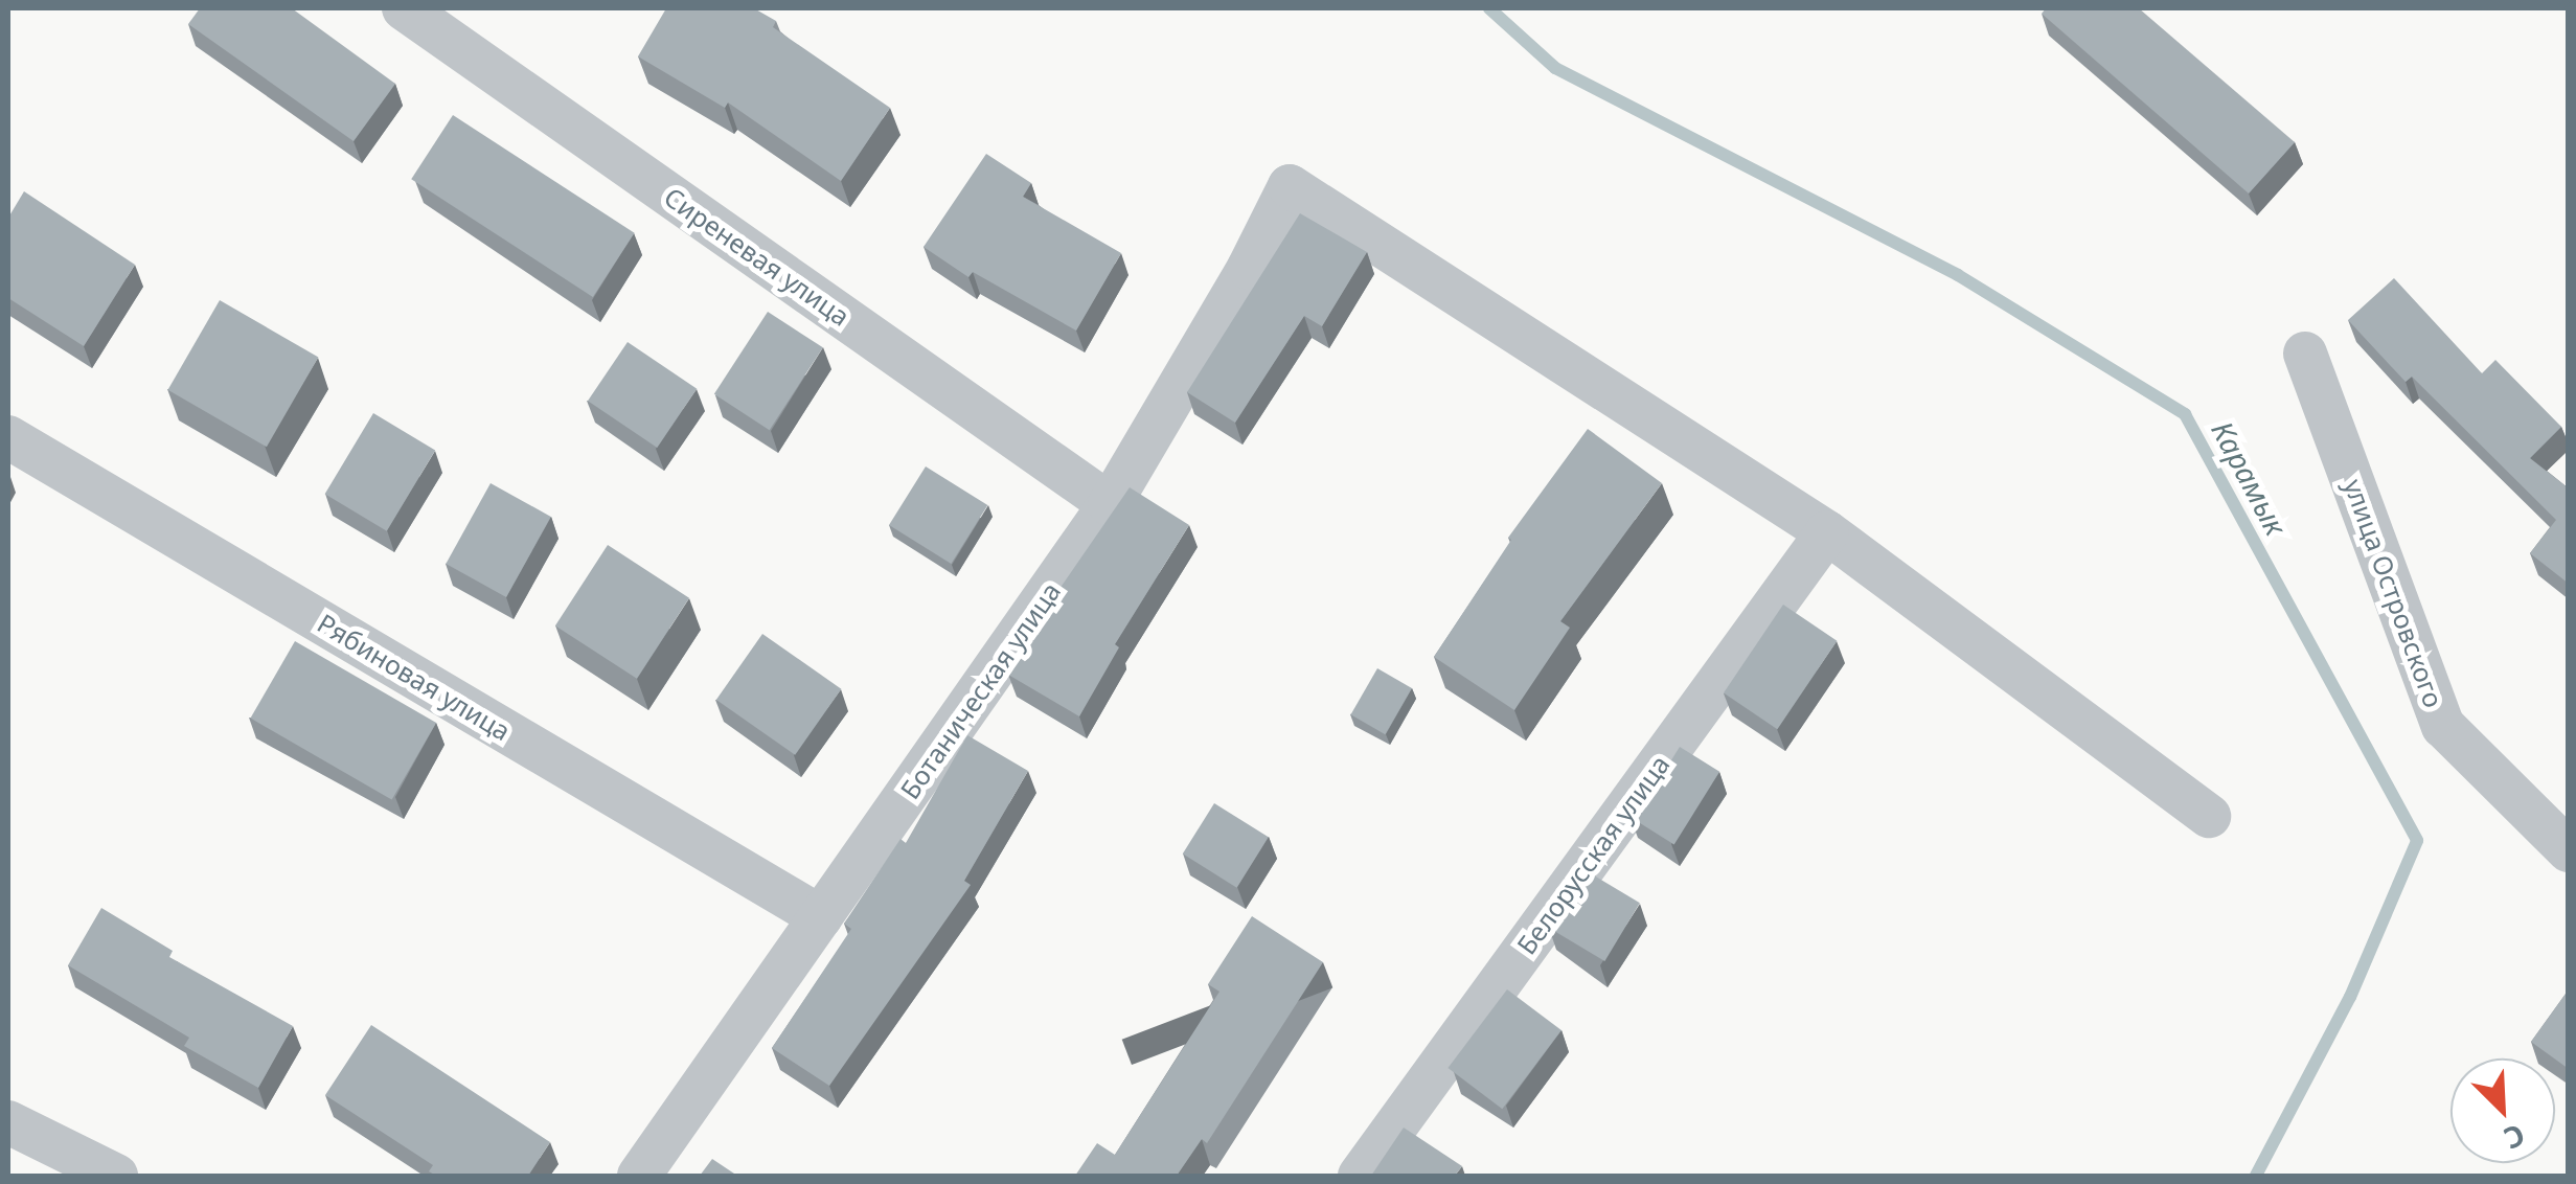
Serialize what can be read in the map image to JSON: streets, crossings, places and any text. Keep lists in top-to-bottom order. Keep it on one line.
{"streets":{"street":["Сиреневая улица","улица Островского","Рябиновая улица","Ботаническая улица","Белорусская улица"]},"crossings":[["Сиреневая улица","Ботаническая улица"],["Рябиновая улица","Ботаническая улица"],["Ботаническая улица","Белорусская улица"]],"water":["Карамык"],"north":"bottom right"}
